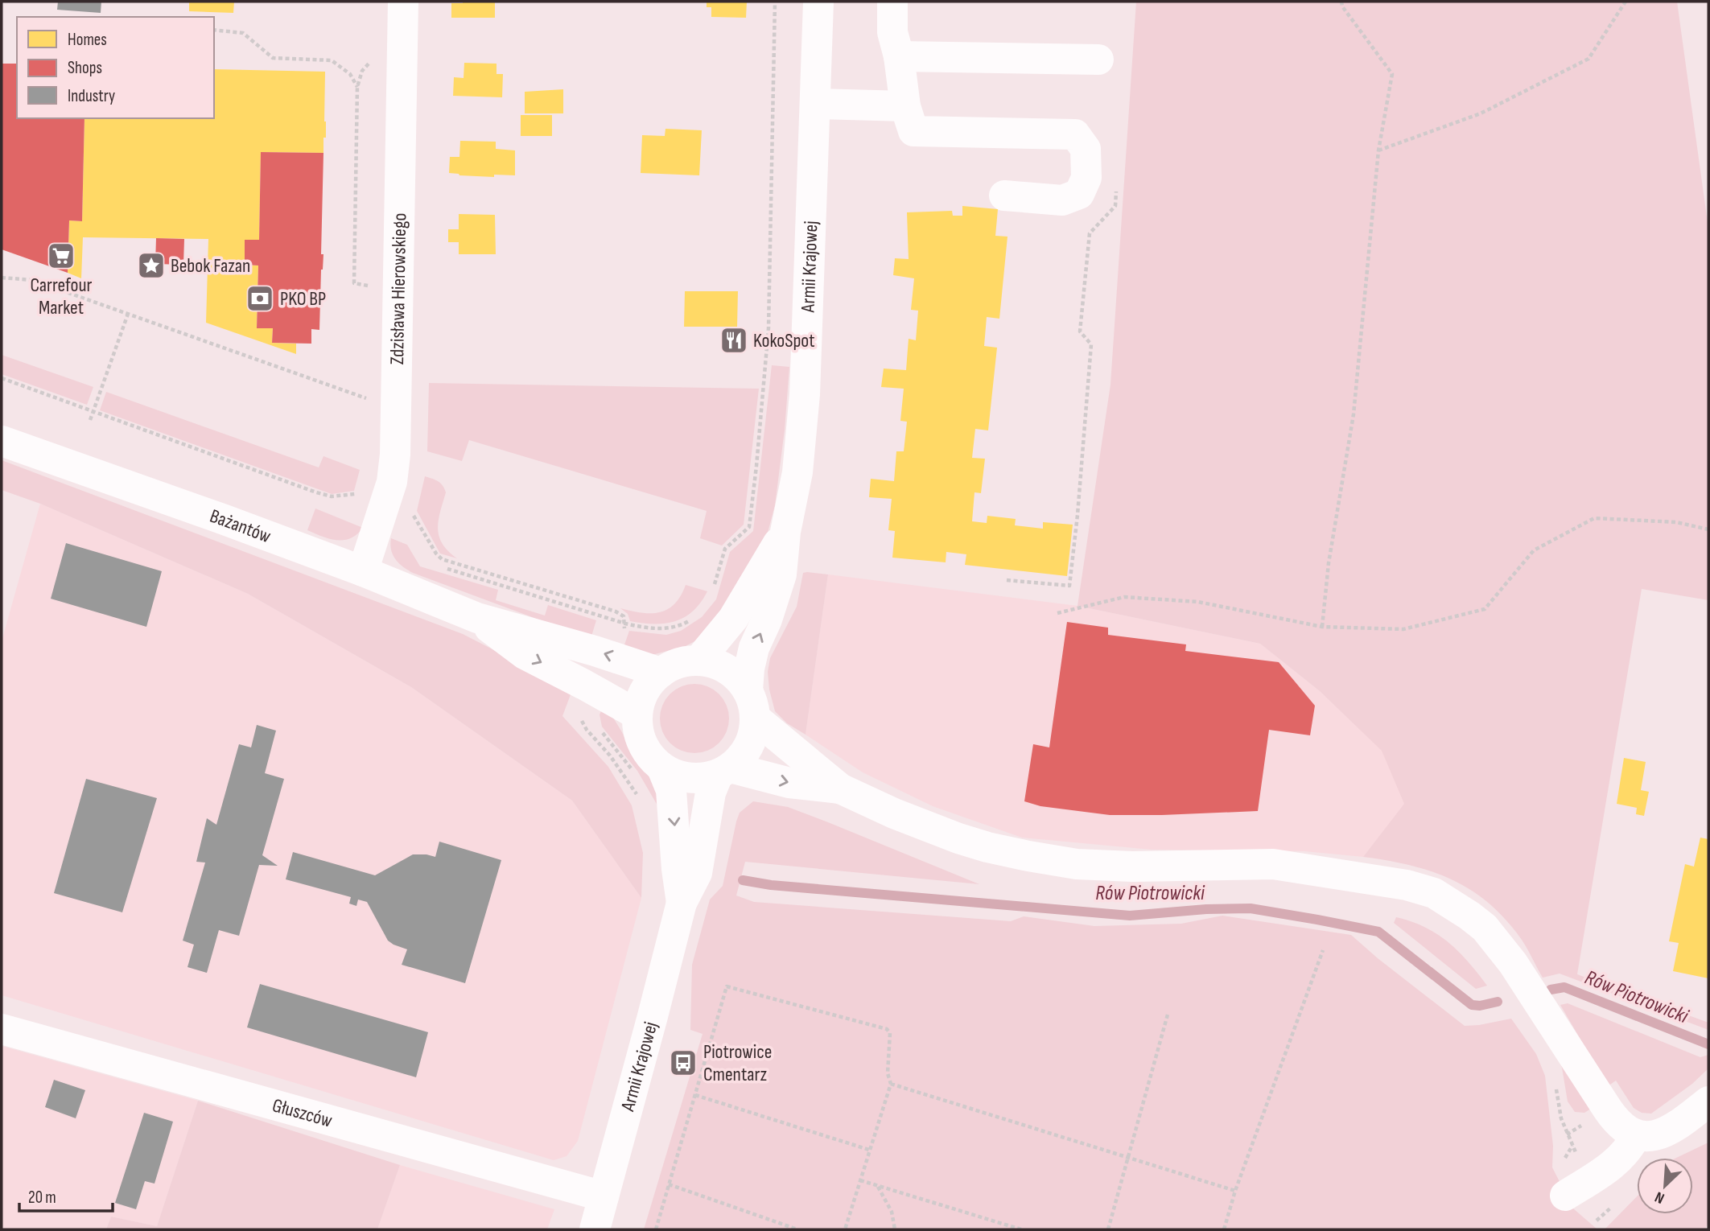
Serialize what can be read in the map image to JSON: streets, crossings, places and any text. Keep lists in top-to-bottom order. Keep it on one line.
{"streets":{"street":["Armii Krajowej","Zdzisława Hierowskiego","Bażantów","Głuszców"]},"crossings":[["Armii Krajowej","Bażantów"],["Armii Krajowej","Głuszców"],["Zdzisława Hierowskiego","Bażantów"]],"water":["Rów Piotrowicki"],"places":{"supermarket":["Carrefour Market"],"place":["Bebok Fazan"],"bank":["PKO BP"],"restaurant":["KokoSpot"],"bus stop":["Piotrowice Cmentarz"]},"legend":["Homes","Shops","Industry"],"scale_bar":"20 m","north":"bottom left"}
